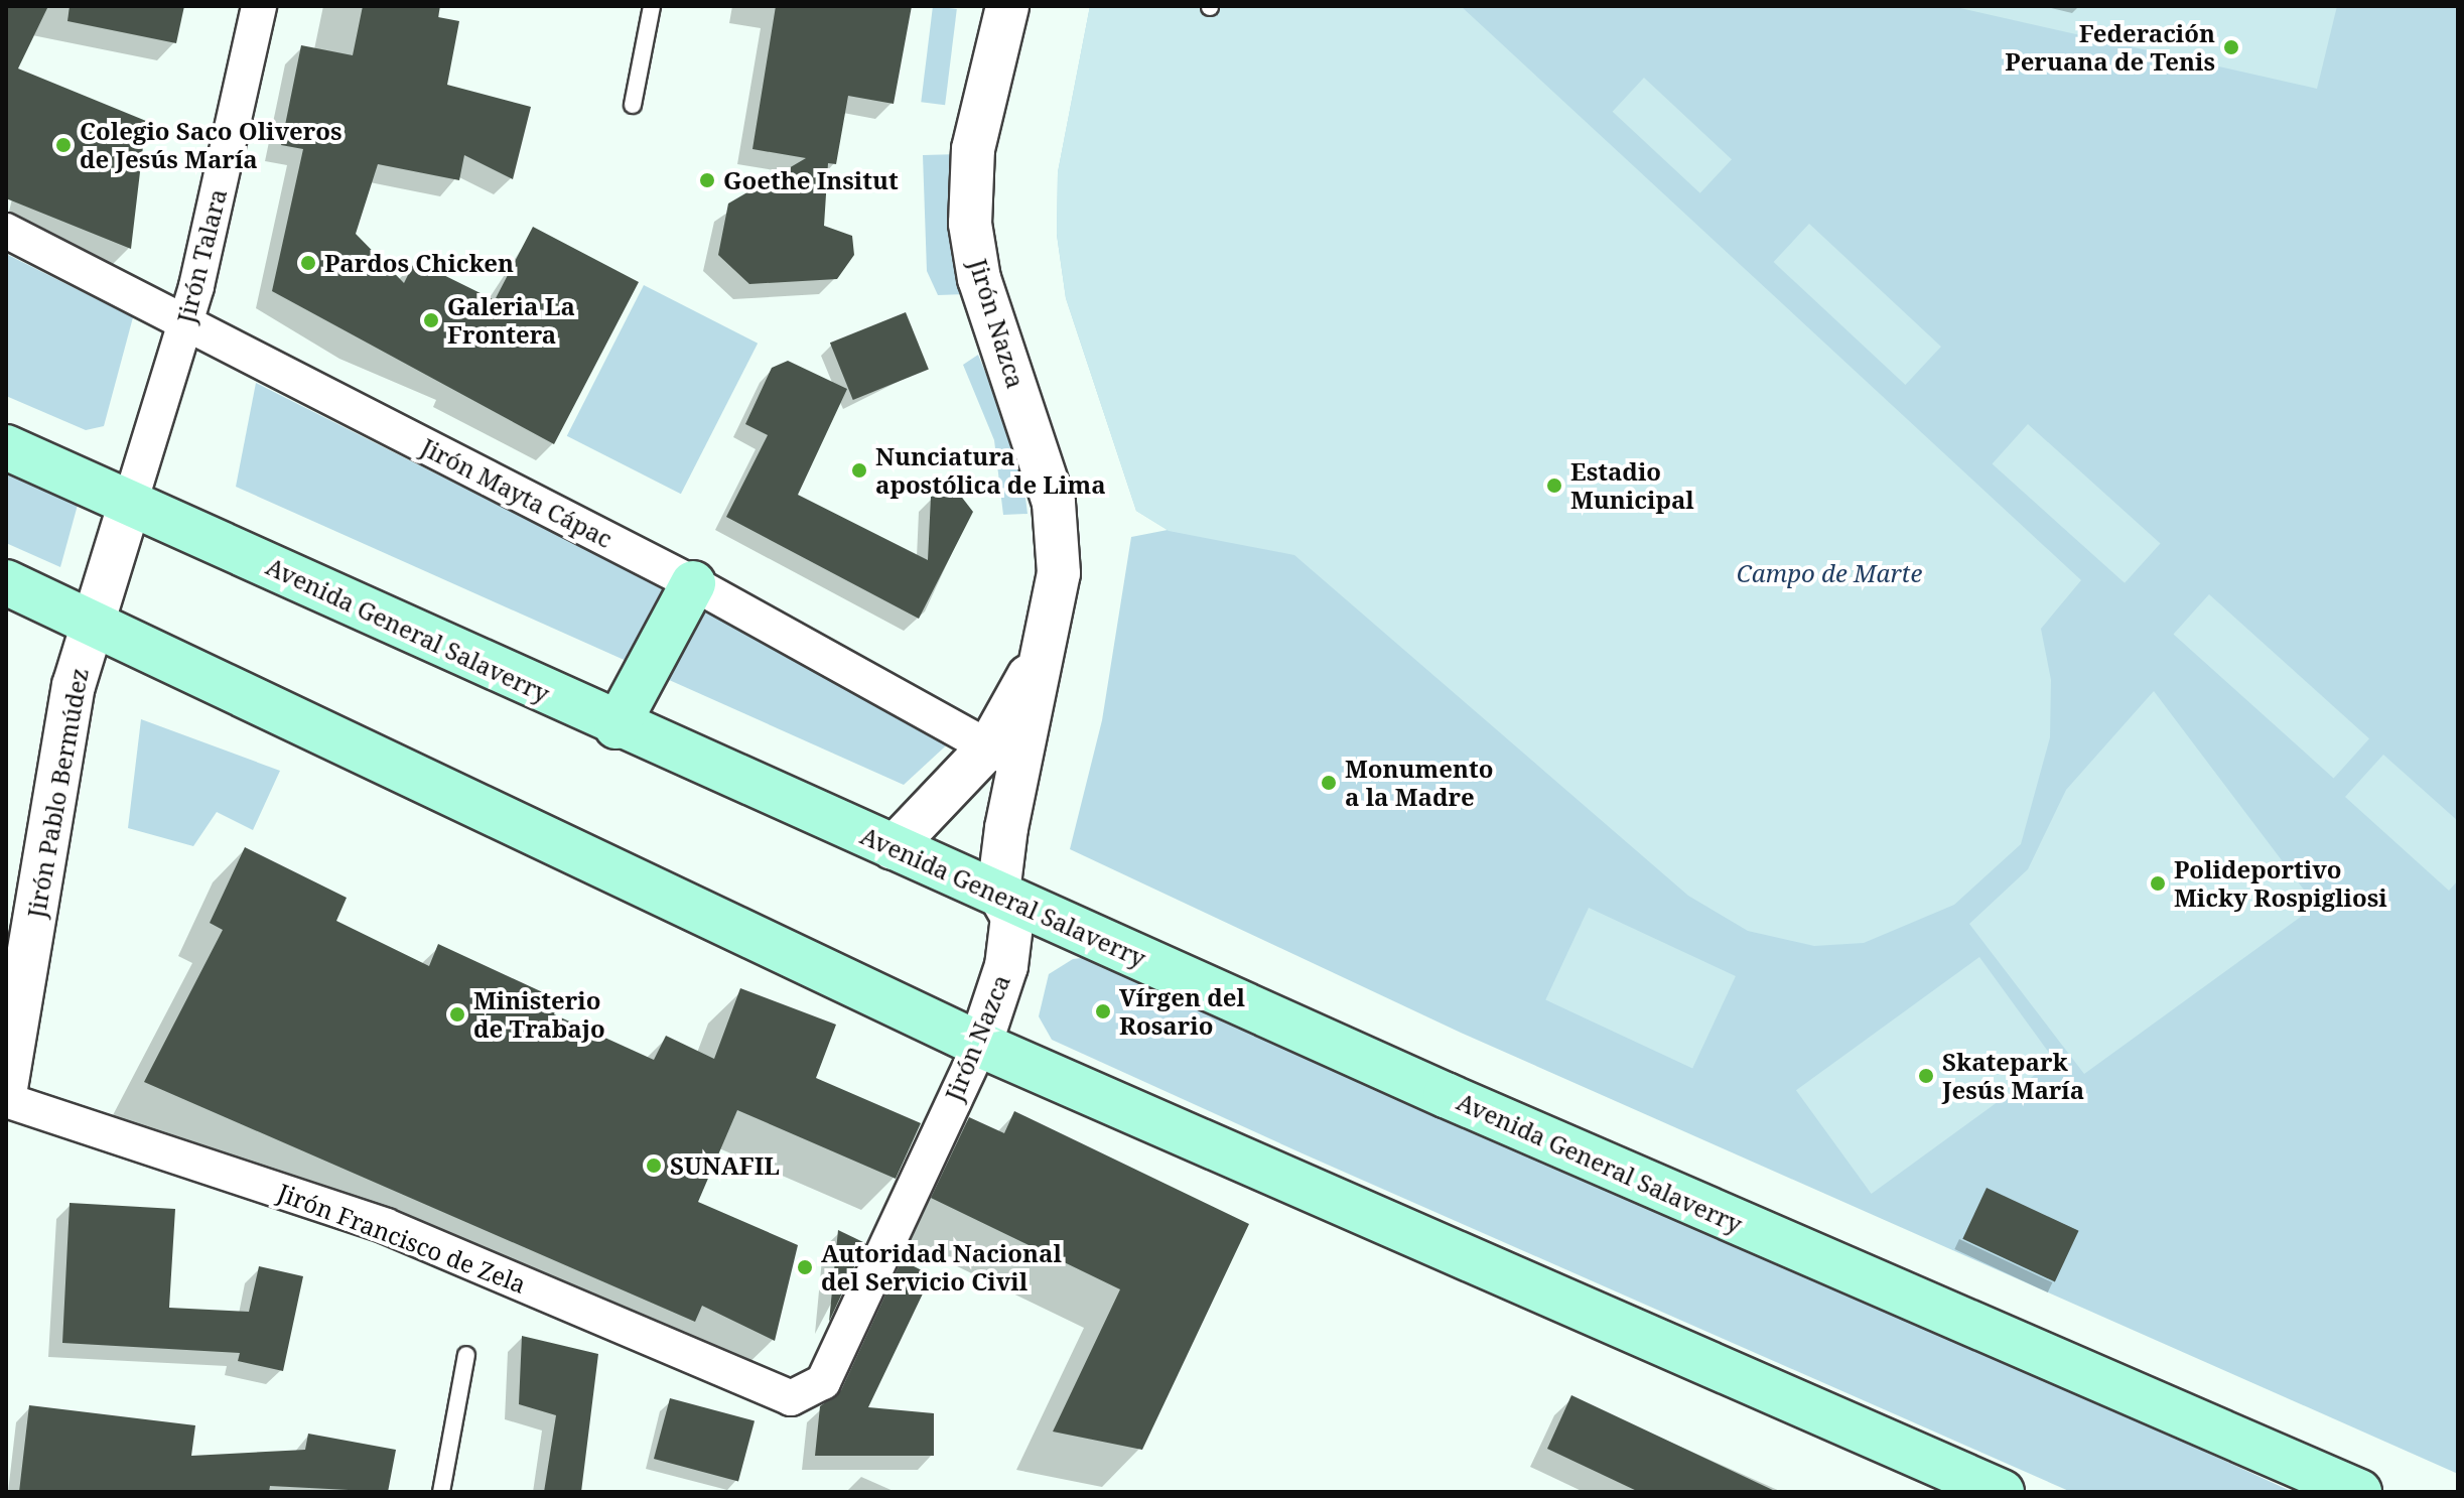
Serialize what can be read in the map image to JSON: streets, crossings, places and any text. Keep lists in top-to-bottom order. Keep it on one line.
{"streets":{"main road":["Avenida General Salaverry"],"street":["Jirón Talara","Jirón Nazca","Jirón Mayta Cápac","Jirón Pablo Bermúdez","Jirón Francisco de Zela"]},"crossings":[["Jirón Talara","Jirón Mayta Cápac"],["Jirón Talara","Avenida General Salaverry"],["Jirón Talara","Jirón Pablo Bermúdez"],["Jirón Nazca","Jirón Mayta Cápac"],["Jirón Nazca","Avenida General Salaverry"],["Jirón Nazca","Jirón Francisco de Zela"],["Avenida General Salaverry","Jirón Pablo Bermúdez"]],"parks":["Campo de Marte"],"places":["Federación Peruana de Tenis","Colegio Saco Oliveros de Jesús María","Goethe Insitut","Pardos Chicken","Galeria La Frontera","Nunciatura apostólica de Lima","Estadio Municipal","Monumento a la Madre","Polideportivo Micky Rospigliosi","Vírgen del Rosario","Ministerio de Trabajo","Skatepark Jesús María","SUNAFIL","Autoridad Nacional del Servicio Civil"]}
